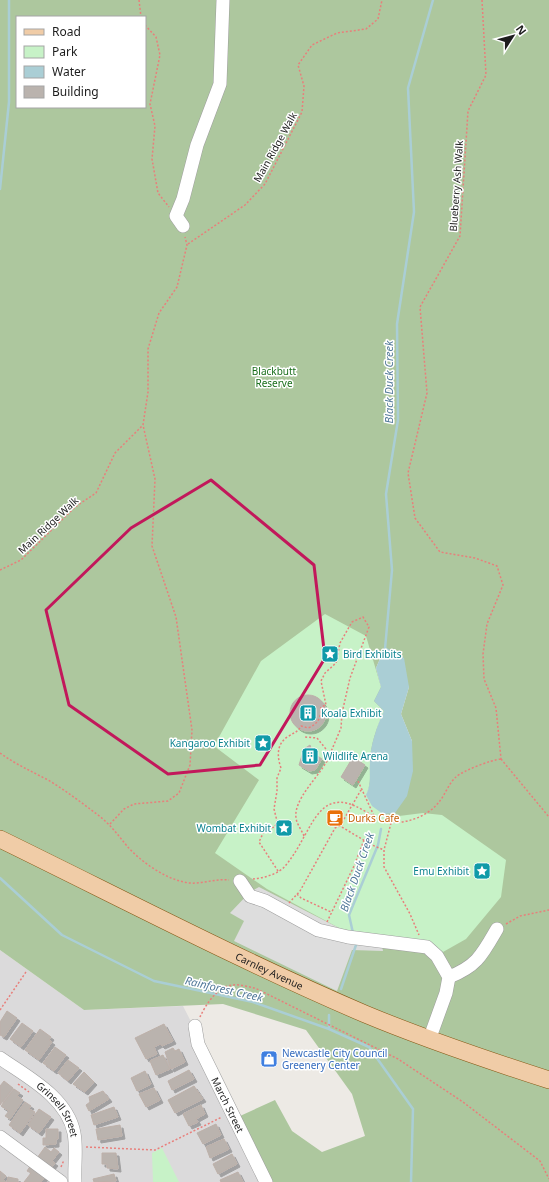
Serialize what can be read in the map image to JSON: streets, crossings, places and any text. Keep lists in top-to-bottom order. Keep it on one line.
{"streets":{"main road":["Carnley Avenue"],"street":["March Street","Grinsell Street"],"path":["Main Ridge Walk","Blueberry Ash Walk"]},"water":["Black Duck Creek","Rainforest Creek"],"parks":["Blackbutt Reserve"],"places":{"place":["Bird Exhibits","Kangaroo Exhibit","Wombat Exhibit","Emu Exhibit"],"building":["Koala Exhibit","Wildlife Arena"],"cafe":["Durks Cafe"],"shop":["Newcastle City Council Greenery Center"]},"legend":["Road","Park","Water","Building"],"north":"top right"}
